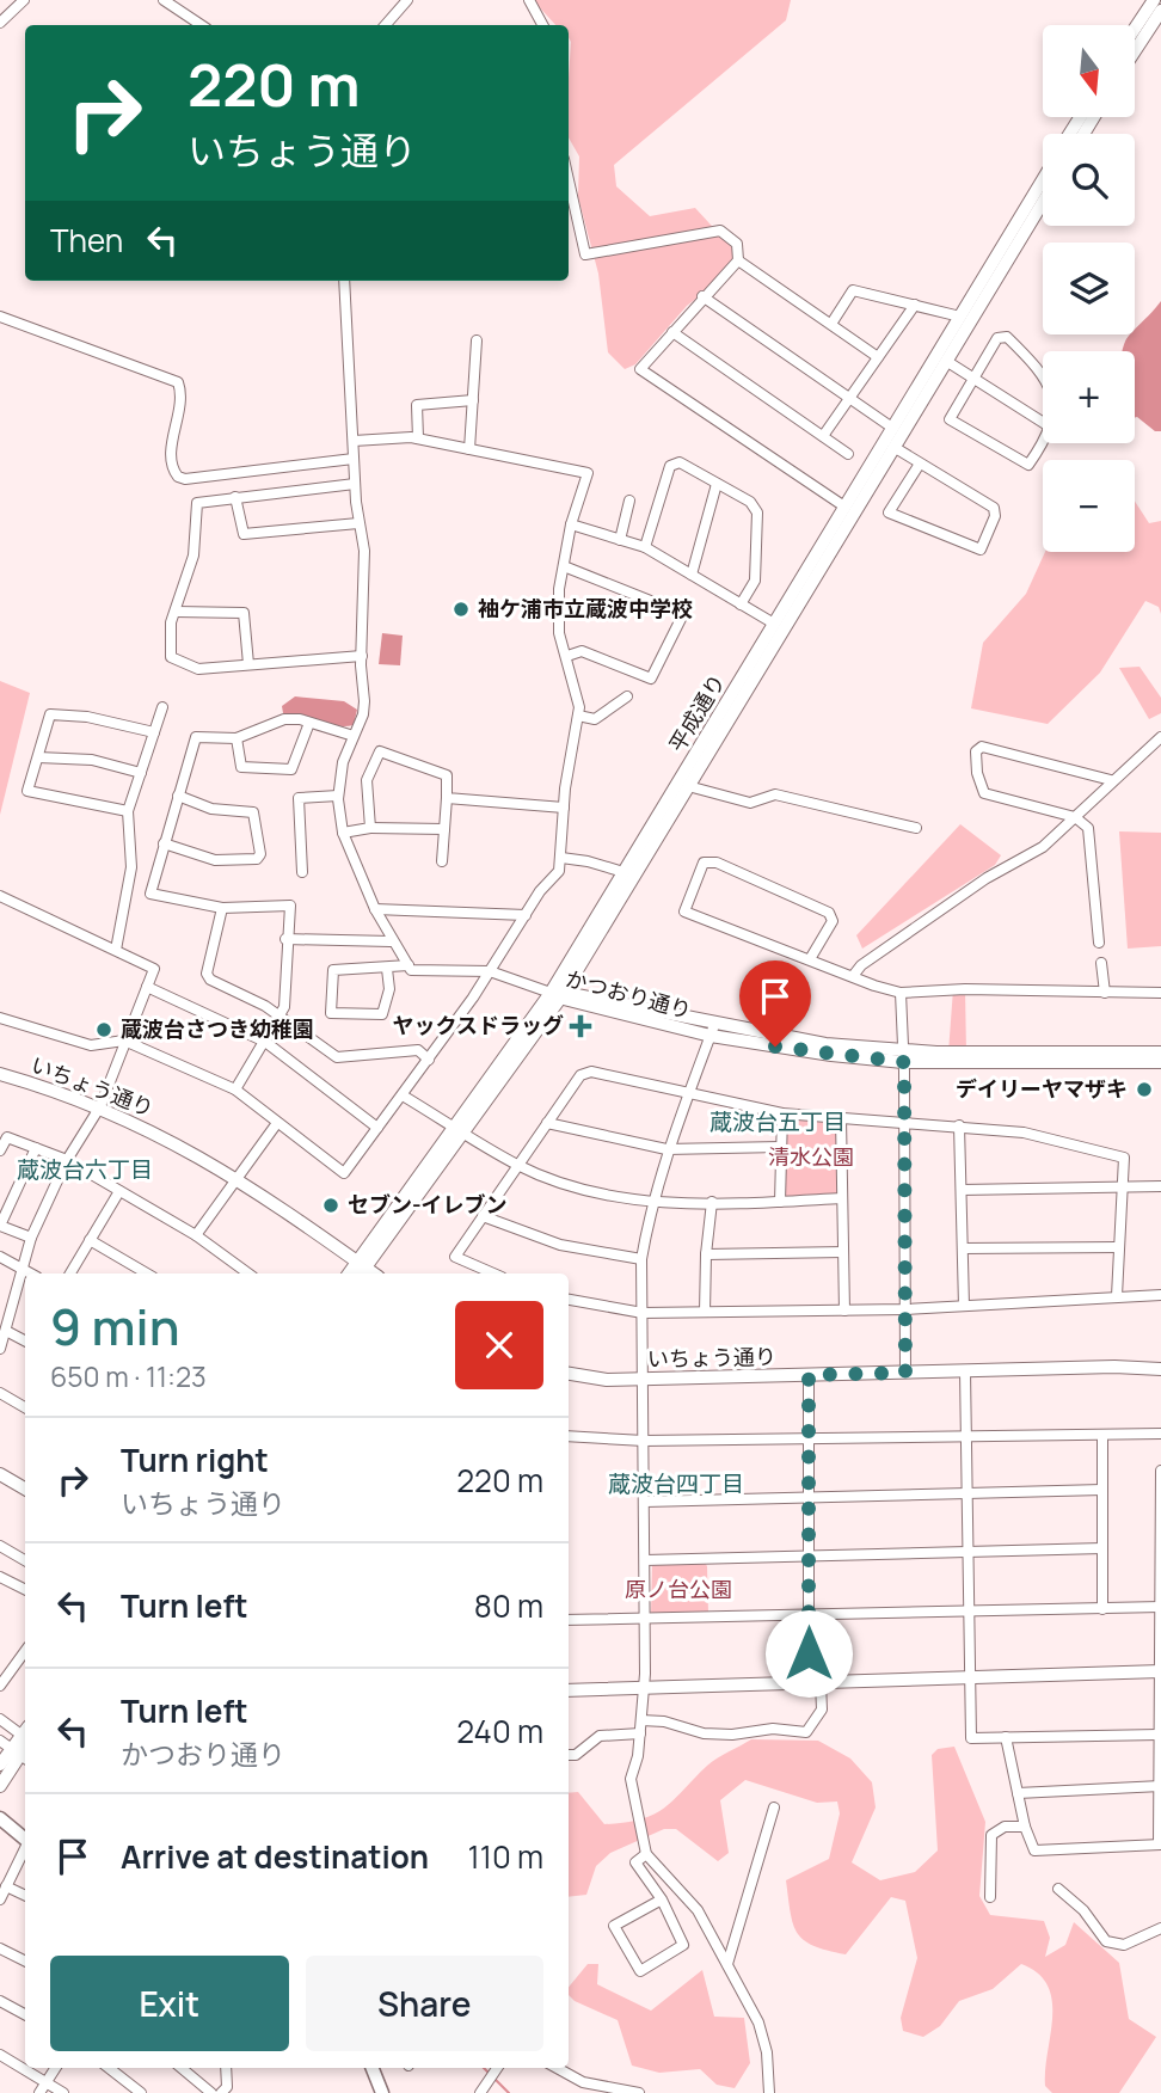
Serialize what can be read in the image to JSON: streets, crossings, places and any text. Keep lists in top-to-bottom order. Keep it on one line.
{"streets":{"street":["平成通り","かつおり通り","いちょう通り"]},"crossings":[["平成通り","かつおり通り"],["平成通り","いちょう通り"]],"districts":["蔵波台五丁目","蔵波台六丁目","蔵波台四丁目"],"parks":["清水公園","原ノ台公園"],"places":{"other":["袖ケ浦市立蔵波中学校","蔵波台さつき幼稚園","デイリーヤマザキ","セブン-イレブン"],"health":["ヤックスドラッグ"]},"north":"bottom","page":{"map_buttons":["+","−"],"turn":["220 m","いちょう通り"],"then":"Then","heading":["9 min","650 m · 11:23"],"list":[{"name":"Turn right","note":"いちょう通り","value":"220 m"},{"name":"Turn left","value":"80 m"},{"name":"Turn left","note":"かつおり通り","value":"240 m"},{"name":"Arrive at destination","value":"110 m"}],"buttons":["Exit","Share"]}}
